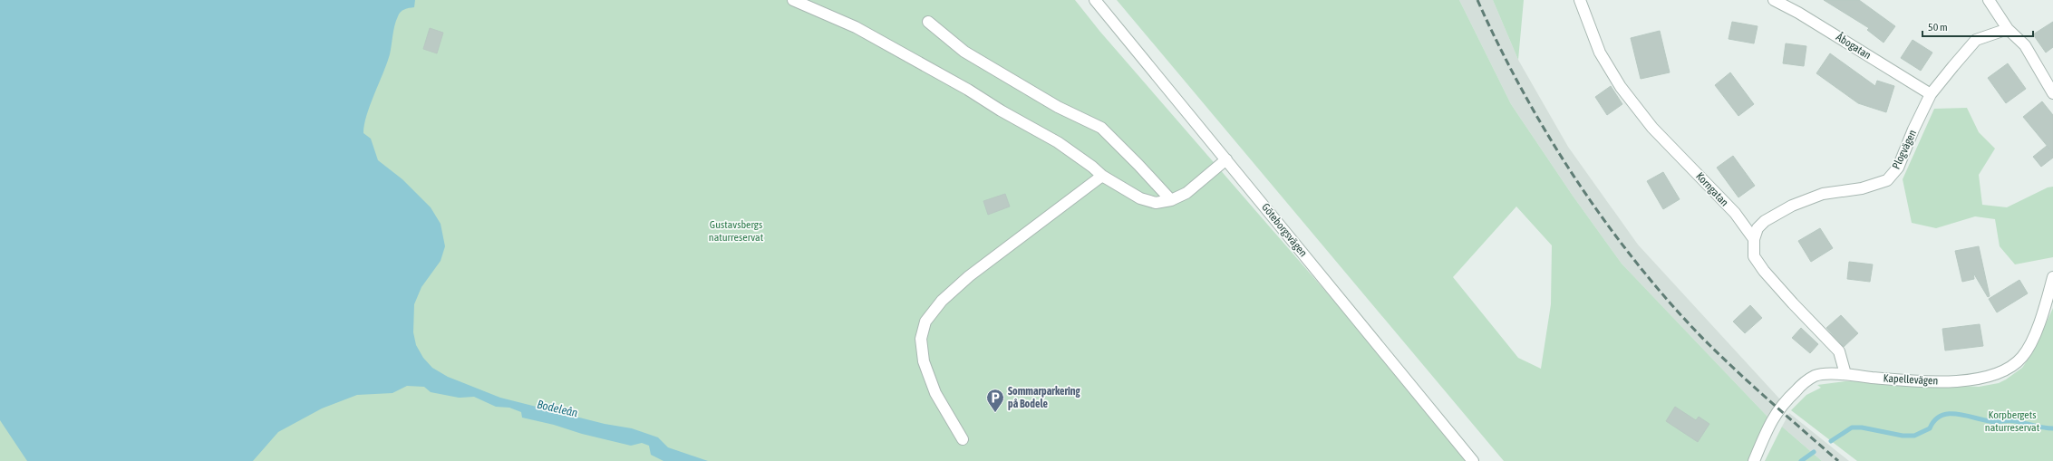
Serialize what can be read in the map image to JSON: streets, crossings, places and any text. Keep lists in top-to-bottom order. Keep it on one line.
{"streets":{"street":["Åbogatan","Plogvägen","Korngatan","Göteborgsvägen","Kapellevägen"]},"crossings":[["Åbogatan","Plogvägen"],["Plogvägen","Korngatan"]],"water":["Bodeleån"],"parks":["Gustavsbergs naturreservat","Korpbergets naturreservat"],"places":{"parking":["Sommarparkering på Bodele"]},"scale_bar":"50 m"}
